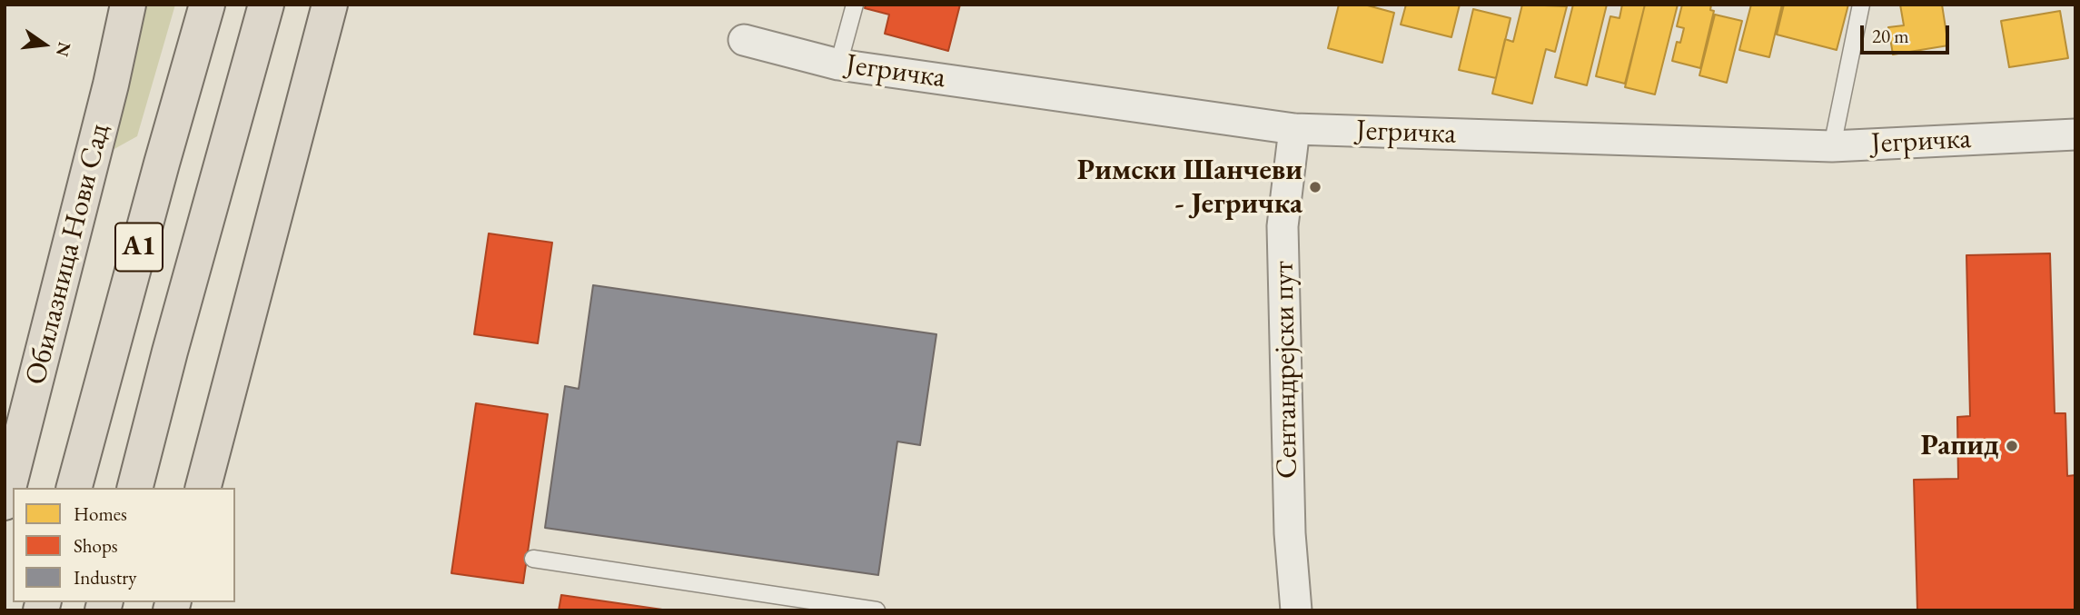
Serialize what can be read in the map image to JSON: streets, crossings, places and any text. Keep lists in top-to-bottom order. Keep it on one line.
{"streets":{"main road":["A1","Обилазница Нови Сад"],"street":["Јегричка","Сентандрејски пут"]},"crossings":[["Јегричка","Сентандрејски пут"]],"places":["Римски Шанчеви - Јегричка","Рапид"],"legend":["Homes","Shops","Industry"],"scale_bar":"20 m","north":"right"}
